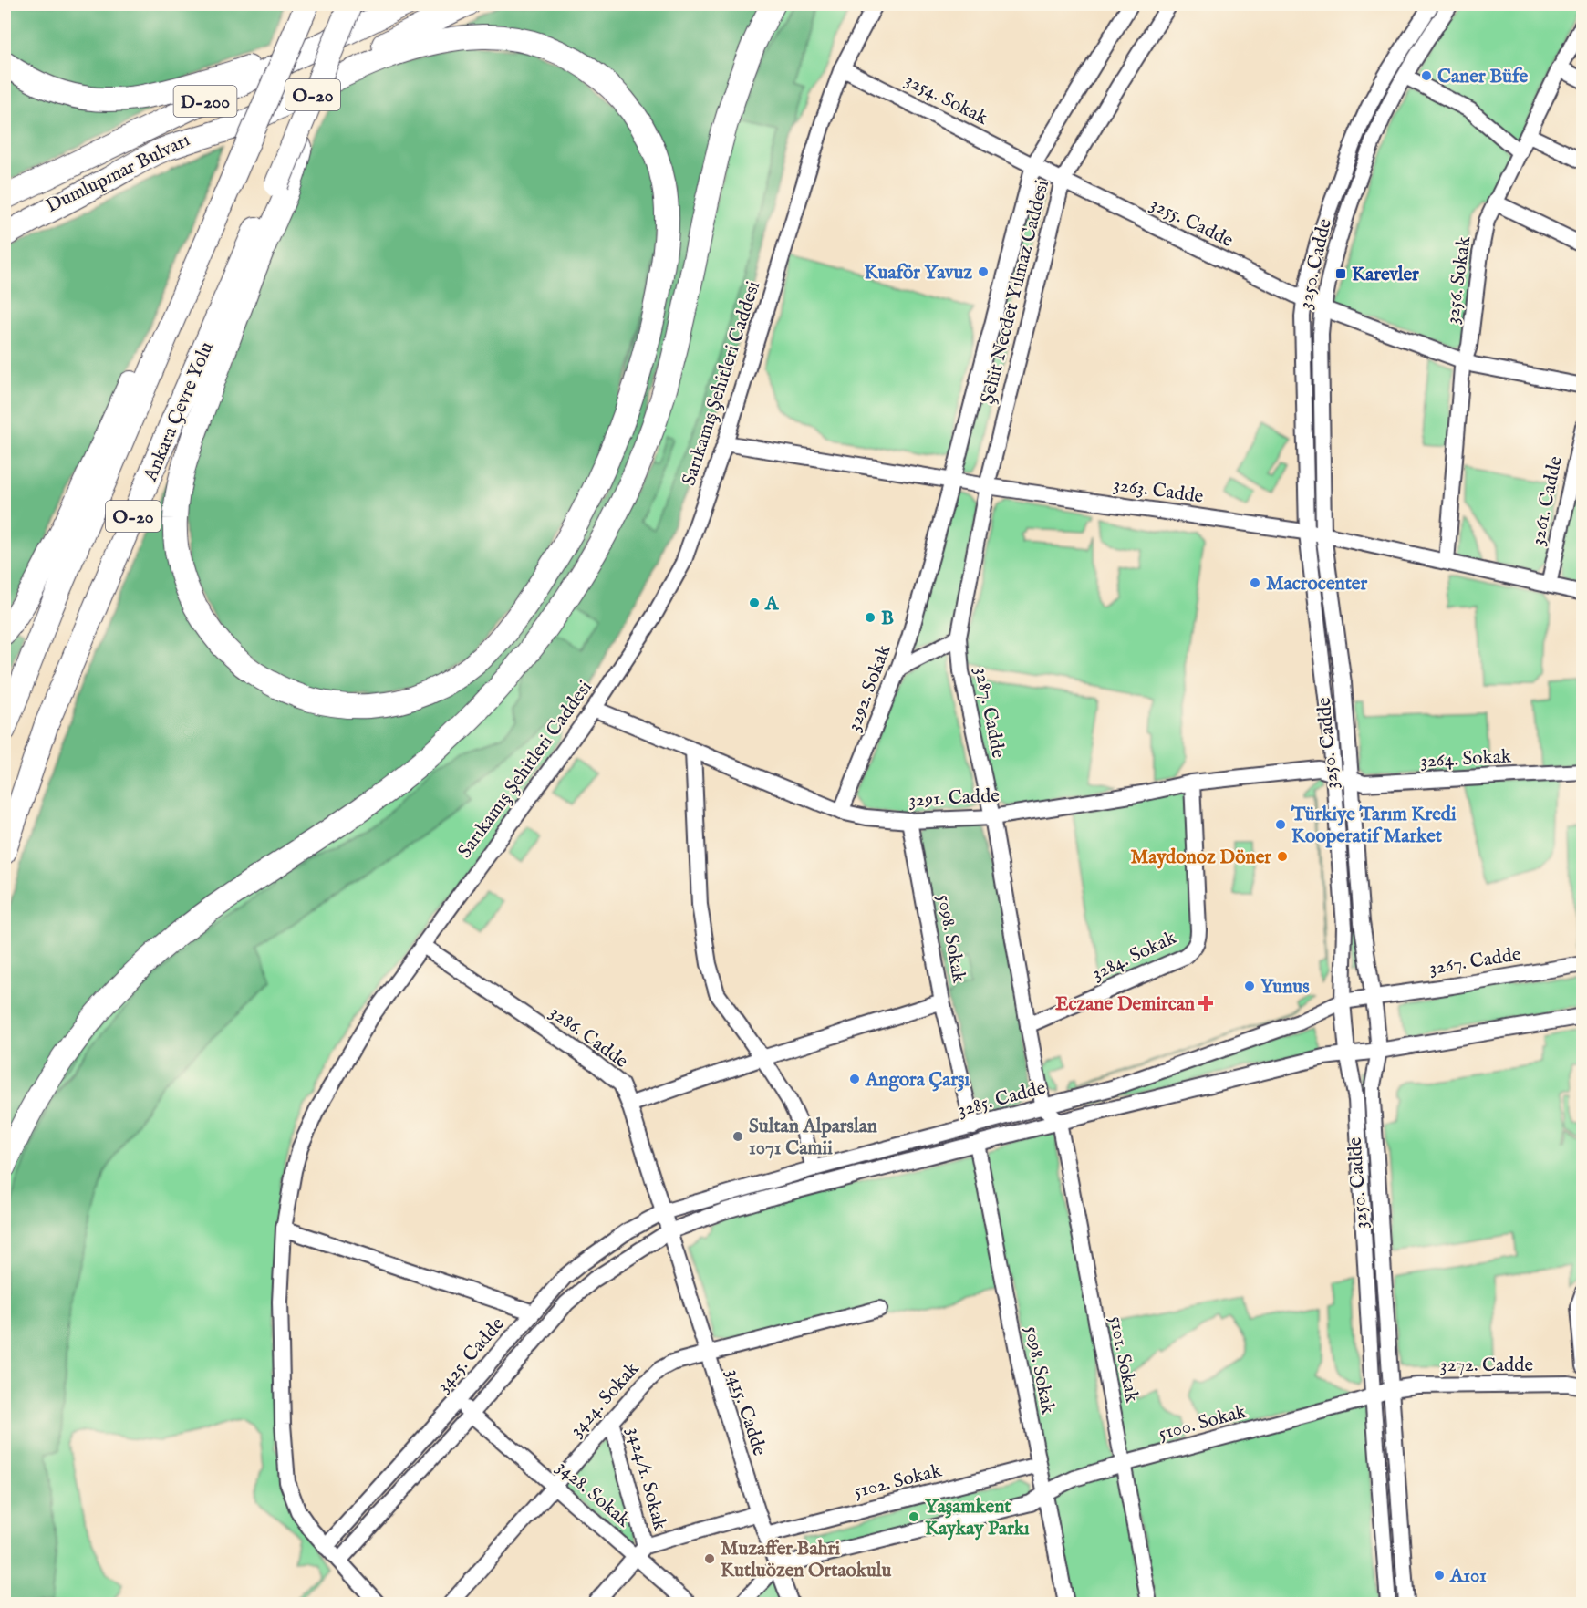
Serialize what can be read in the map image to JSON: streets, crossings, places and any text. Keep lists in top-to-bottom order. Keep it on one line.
{"streets":{"highway":["O-20","D-200","Dumlupınar Bulvarı","Ankara Çevre Yolu"],"street":["3254. Sokak","3255. Cadde","3250. Cadde","3256. Sokak","Şehit Necdet Yılmaz Caddesi","Sarıkamış Şehitleri Caddesi","3263. Cadde","3261. Cadde","3292. Sokak","3287. Cadde","3264. Sokak","3291. Cadde","5098. Sokak","3284. Sokak","3267. Cadde","3286. Cadde","3285. Cadde","3425. Cadde","5101. Sokak","3272. Cadde","3424. Sokak","3415. Cadde","5100. Sokak","3424/1. Sokak","5102. Sokak","3428. Sokak"]},"crossings":[["3254. Sokak","3255. Cadde"],["3254. Sokak","Şehit Necdet Yılmaz Caddesi"],["3254. Sokak","Sarıkamış Şehitleri Caddesi"],["3255. Cadde","3250. Cadde"],["3255. Cadde","3256. Sokak"],["3255. Cadde","Şehit Necdet Yılmaz Caddesi"],["3250. Cadde","3263. Cadde"],["3250. Cadde","3264. Sokak"],["3250. Cadde","3291. Cadde"],["3250. Cadde","3267. Cadde"],["3250. Cadde","3285. Cadde"],["3250. Cadde","3272. Cadde"],["3250. Cadde","5100. Sokak"],["3256. Sokak","3263. Cadde"],["Şehit Necdet Yılmaz Caddesi","3263. Cadde"],["Şehit Necdet Yılmaz Caddesi","3292. Sokak"],["Şehit Necdet Yılmaz Caddesi","3287. Cadde"],["Sarıkamış Şehitleri Caddesi","3263. Cadde"],["Sarıkamış Şehitleri Caddesi","3291. Cadde"],["Sarıkamış Şehitleri Caddesi","3286. Cadde"],["Sarıkamış Şehitleri Caddesi","3425. Cadde"],["3263. Cadde","3261. Cadde"],["3263. Cadde","3292. Sokak"],["3263. Cadde","3287. Cadde"],["3292. Sokak","3291. Cadde"],["3287. Cadde","3291. Cadde"],["3287. Cadde","3284. Sokak"],["3287. Cadde","3285. Cadde"],["3264. Sokak","3291. Cadde"],["3291. Cadde","5098. Sokak"],["3291. Cadde","3284. Sokak"],["5098. Sokak","3285. Cadde"],["5098. Sokak","5100. Sokak"],["5098. Sokak","5102. Sokak"],["3267. Cadde","3285. Cadde"],["3286. Cadde","3285. Cadde"],["3286. Cadde","3425. Cadde"],["3286. Cadde","3415. Cadde"],["3285. Cadde","3425. Cadde"],["3285. Cadde","5101. Sokak"],["3285. Cadde","3415. Cadde"],["3425. Cadde","3415. Cadde"],["3425. Cadde","3428. Sokak"],["5101. Sokak","5100. Sokak"],["3272. Cadde","5100. Sokak"],["3424. Sokak","3415. Cadde"],["3424. Sokak","3424/1. Sokak"],["3424. Sokak","3428. Sokak"],["3415. Cadde","5100. Sokak"],["3415. Cadde","5102. Sokak"],["3424/1. Sokak","3428. Sokak"]],"places":{"other":["Caner Büfe","Kuaför Yavuz","Macrocenter","A","B","Türkiye Tarım Kredi Kooperatif Market","Maydonoz Döner","Yunus","Angora Çarşı","Sultan Alparslan 1071 Camii","Yaşamkent Kaykay Parkı","Muzaffer Bahri Kutluözen Ortaokulu","A101"],"transit":["Karevler"],"health":["Eczane Demircan"]}}
